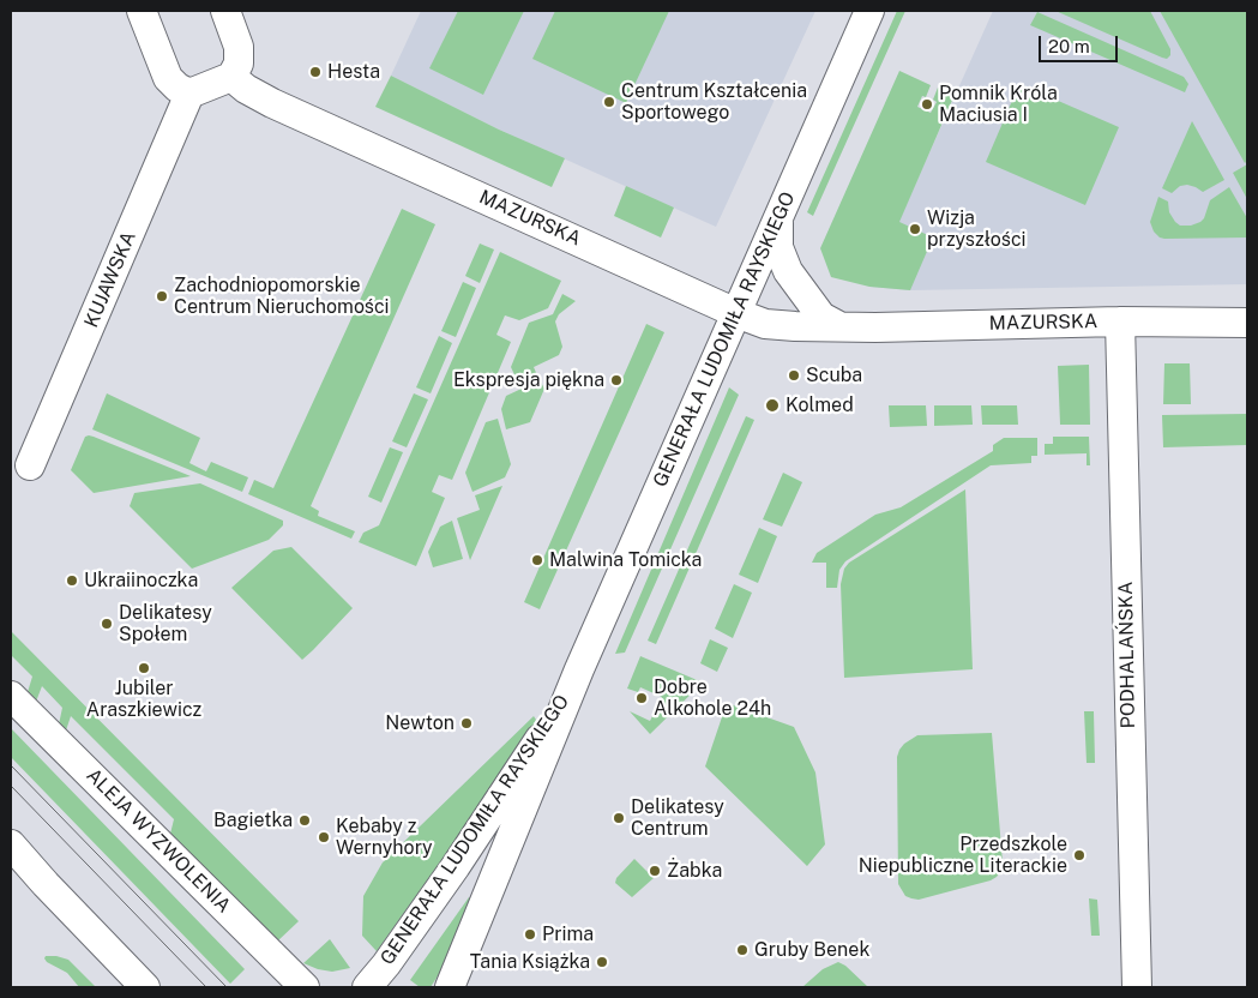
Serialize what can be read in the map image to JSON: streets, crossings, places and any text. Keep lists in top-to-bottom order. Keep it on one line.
{"streets":{"street":["MAZURSKA","KUJAWSKA","GENERAŁA LUDOMIŁA RAYSKIEGO","PODHALAŃSKA","ALEJA WYZWOLENIA"]},"crossings":[["MAZURSKA","GENERAŁA LUDOMIŁA RAYSKIEGO"],["MAZURSKA","PODHALAŃSKA"]],"places":["Hesta","Centrum Kształcenia Sportowego","Pomnik Króla Maciusia I","Wizja przyszłości","Zachodniopomorskie Centrum Nieruchomości","Scuba","Ekspresja piękna","Kolmed","Malwina Tomicka","Ukraiinoczka","Delikatesy Społem","Jubiler Araszkiewicz","Dobre Alkohole 24h","Newton","Delikatesy Centrum","Bagietka","Kebaby z Wernyhory","Przedszkole Niepubliczne Literackie","Żabka","Prima","Gruby Benek","Tania Książka"],"scale_bar":"20 m"}
